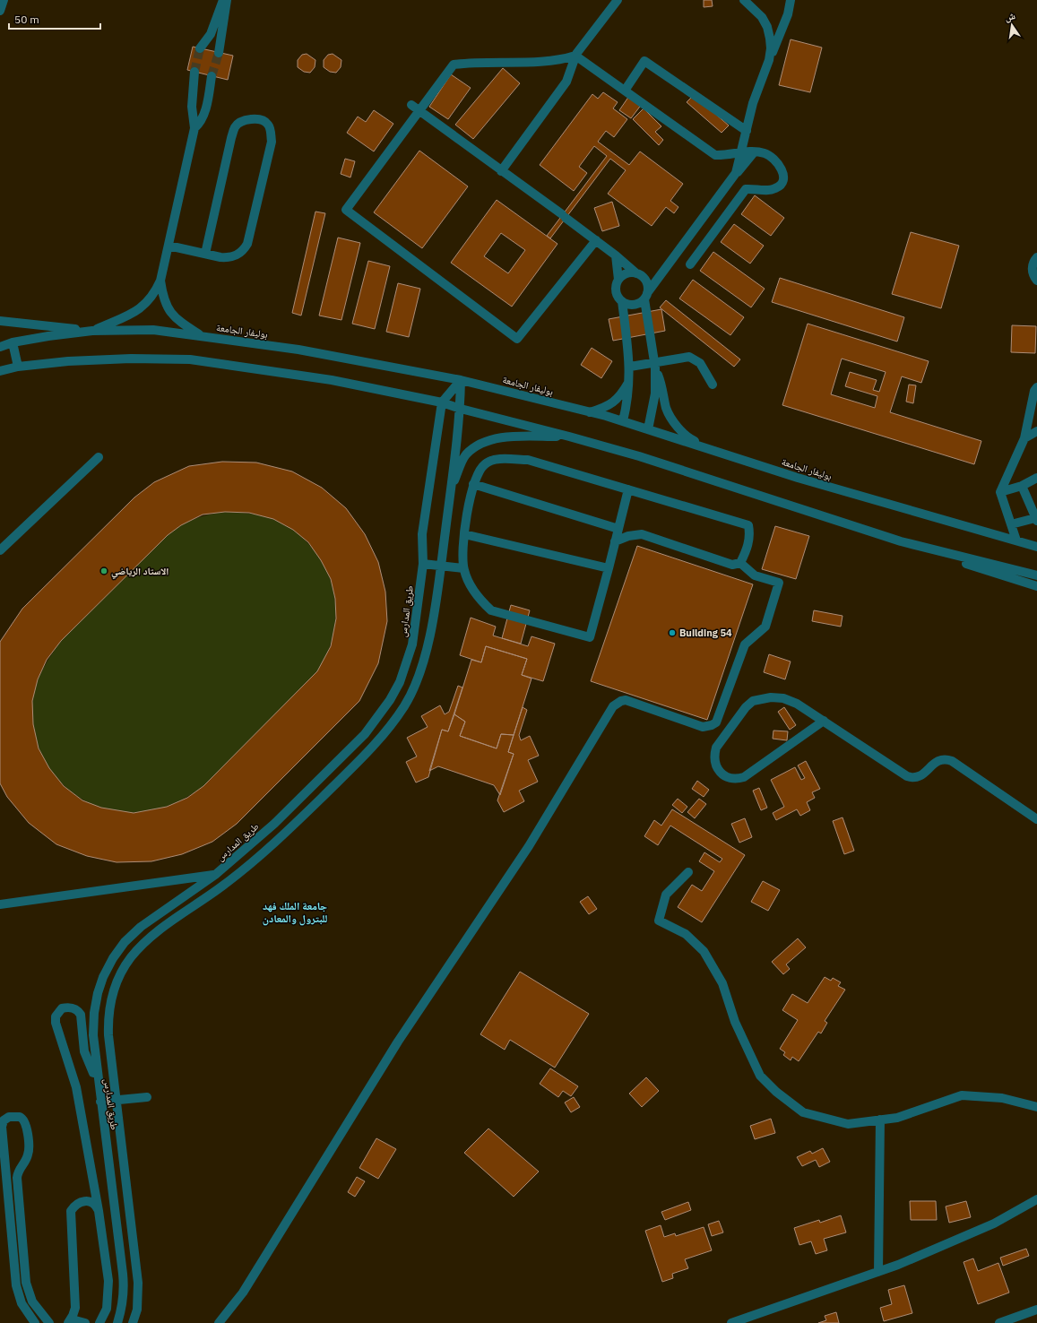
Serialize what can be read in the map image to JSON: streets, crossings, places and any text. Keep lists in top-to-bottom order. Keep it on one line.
{"streets":{"street":["بوليفار الجامعة","طريق المدارس"]},"districts":["جامعة الملك فهد للبترول والمعادن"],"places":["الاستاد الرياضي","Building 54"],"scale_bar":"50 m","north":"top"}
